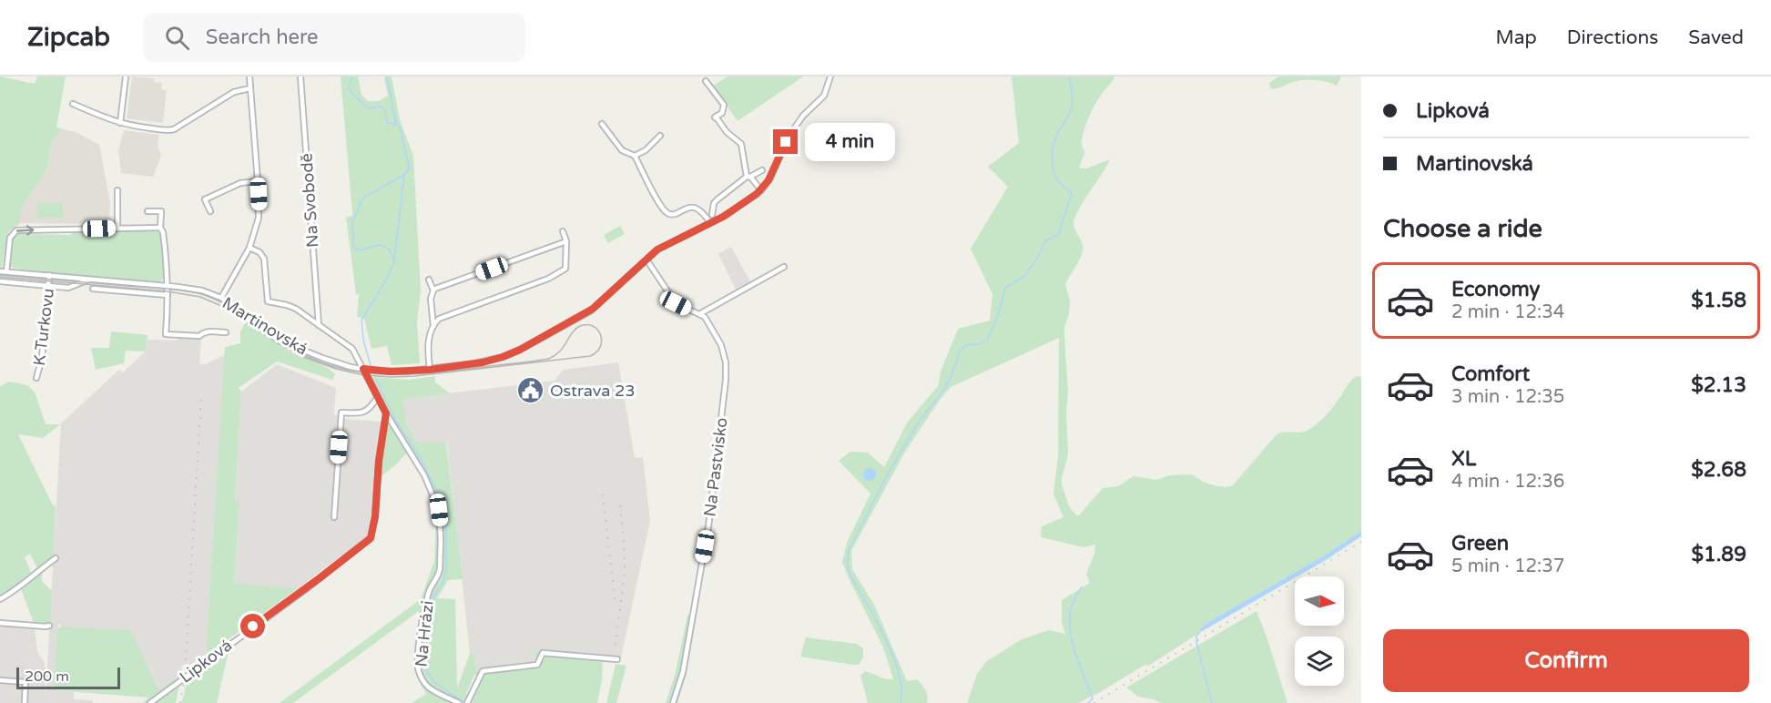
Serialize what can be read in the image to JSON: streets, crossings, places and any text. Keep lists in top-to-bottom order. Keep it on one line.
{"streets":{"street":["Na Svobodě","Martinovská","K Turkovu","Na Pastvisko","Na Hrázi","Lipková"]},"crossings":[["Martinovská","K Turkovu"],["Martinovská","Na Pastvisko"],["Martinovská","Na Hrázi"],["Na Hrázi","Lipková"]],"places":{"public building":["Ostrava 23"]},"scale_bar":"200 m","north":"right","page":{"header":"Zipcab","search":"Search here","nav":["Map","Directions","Saved"],"banner":["Lipková","Martinovská"],"bubble":"4 min","heading":"Choose a ride","list":[{"name":"Economy","note":"2 min · 12:34","value":"$1.58"},{"name":"Comfort","note":"3 min · 12:35","value":"$2.13"},{"name":"XL","note":"4 min · 12:36","value":"$2.68"},{"name":"Green","note":"5 min · 12:37","value":"$1.89"}],"buttons":"Confirm","scale":"200 m"}}
